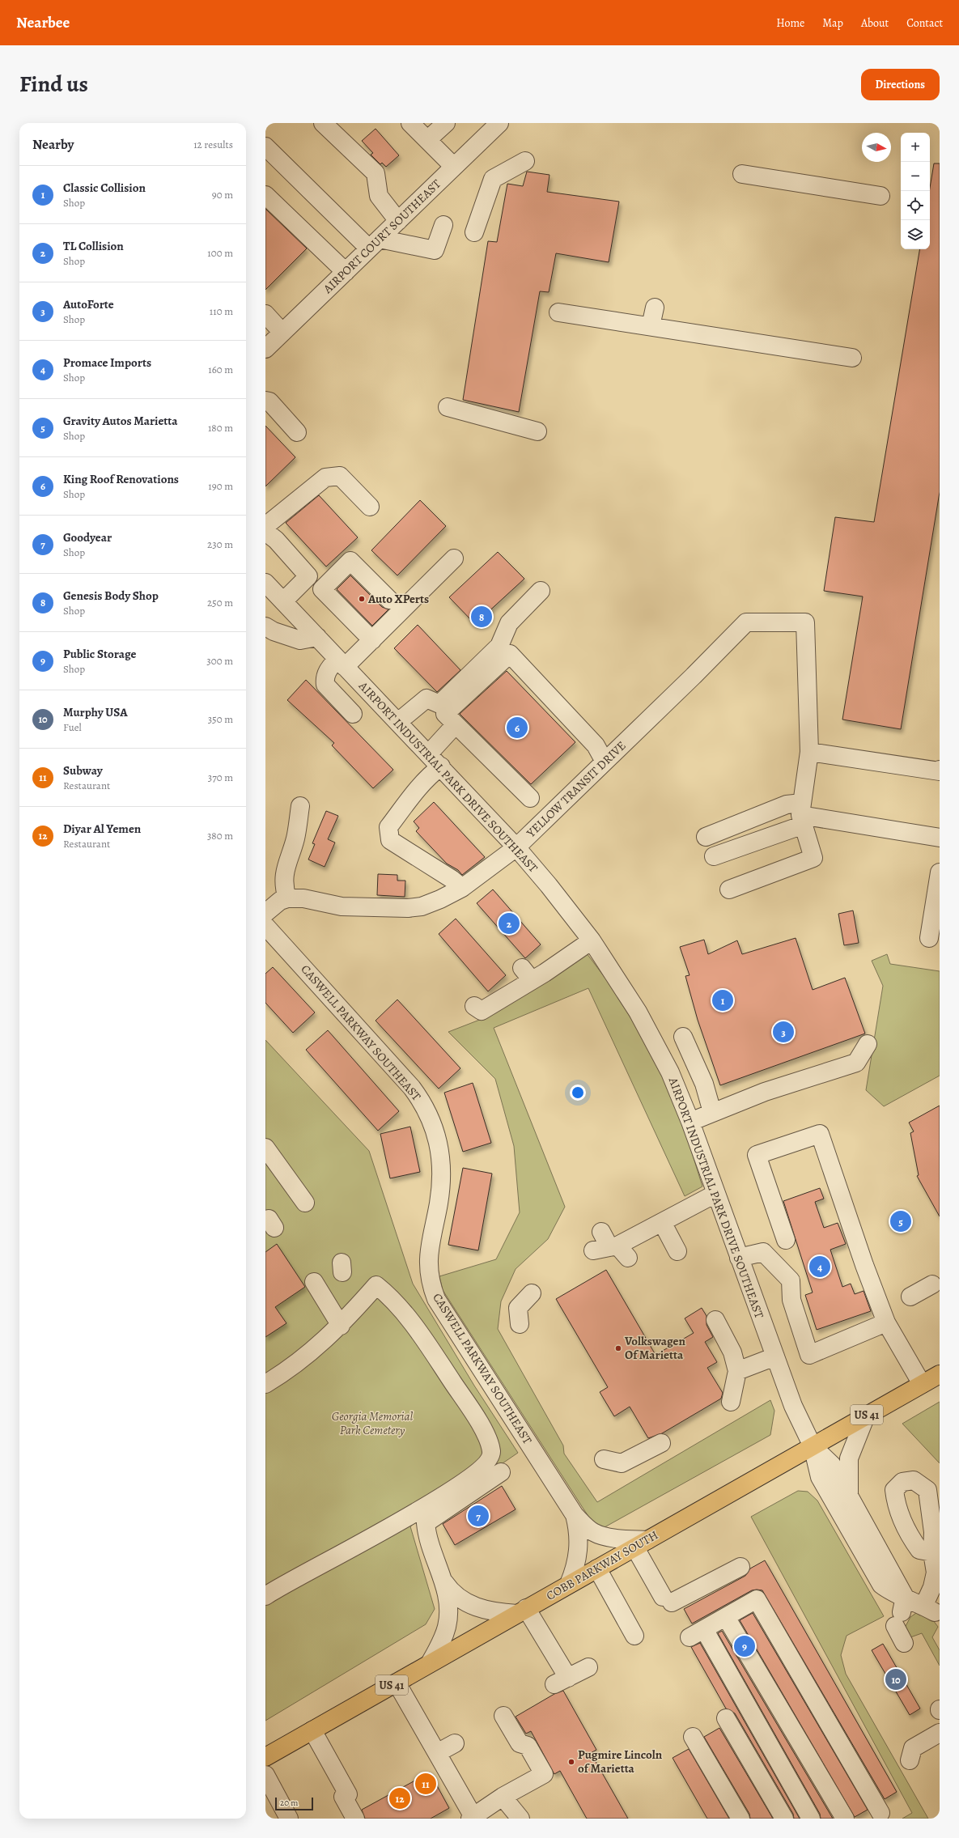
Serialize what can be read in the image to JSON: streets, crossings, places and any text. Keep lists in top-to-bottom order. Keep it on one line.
{"streets":{"main road":["US 41","COBB PARKWAY SOUTH"],"street":["AIRPORT COURT SOUTHEAST","AIRPORT INDUSTRIAL PARK DRIVE SOUTHEAST","YELLOW TRANSIT DRIVE","CASWELL PARKWAY SOUTHEAST"]},"crossings":[["AIRPORT INDUSTRIAL PARK DRIVE SOUTHEAST","YELLOW TRANSIT DRIVE"],["AIRPORT INDUSTRIAL PARK DRIVE SOUTHEAST","COBB PARKWAY SOUTH"],["CASWELL PARKWAY SOUTHEAST","COBB PARKWAY SOUTH"]],"parks":["Georgia Memorial Park Cemetery"],"places":["Auto XPerts","Volkswagen Of Marietta","Pugmire Lincoln of Marietta"],"scale_bar":"20 m","north":"right","page":{"header":"Nearbee","nav":["Home","Map","About","Contact"],"title":"Find us","buttons":"Directions","heading":["Nearby","12 results"],"map_buttons":["+","−"],"list":[{"mark":"1","name":"Classic Collision","note":"Shop","value":"90 m"},{"mark":"2","name":"TL Collision","note":"Shop","value":"100 m"},{"mark":"3","name":"AutoForte","note":"Shop","value":"110 m"},{"mark":"4","name":"Promace Imports","note":"Shop","value":"160 m"},{"mark":"5","name":"Gravity Autos Marietta","note":"Shop","value":"180 m"},{"mark":"6","name":"King Roof Renovations","note":"Shop","value":"190 m"},{"mark":"7","name":"Goodyear","note":"Shop","value":"230 m"},{"mark":"8","name":"Genesis Body Shop","note":"Shop","value":"250 m"},{"mark":"9","name":"Public Storage","note":"Shop","value":"300 m"},{"mark":"10","name":"Murphy USA","note":"Fuel","value":"350 m"},{"mark":"11","name":"Subway","note":"Restaurant","value":"370 m"},{"mark":"12","name":"Diyar Al Yemen","note":"Restaurant","value":"380 m"}],"pins":["8","6","2","1","3","5","4","7","9","10","11","12"],"scale":"20 m"}}
